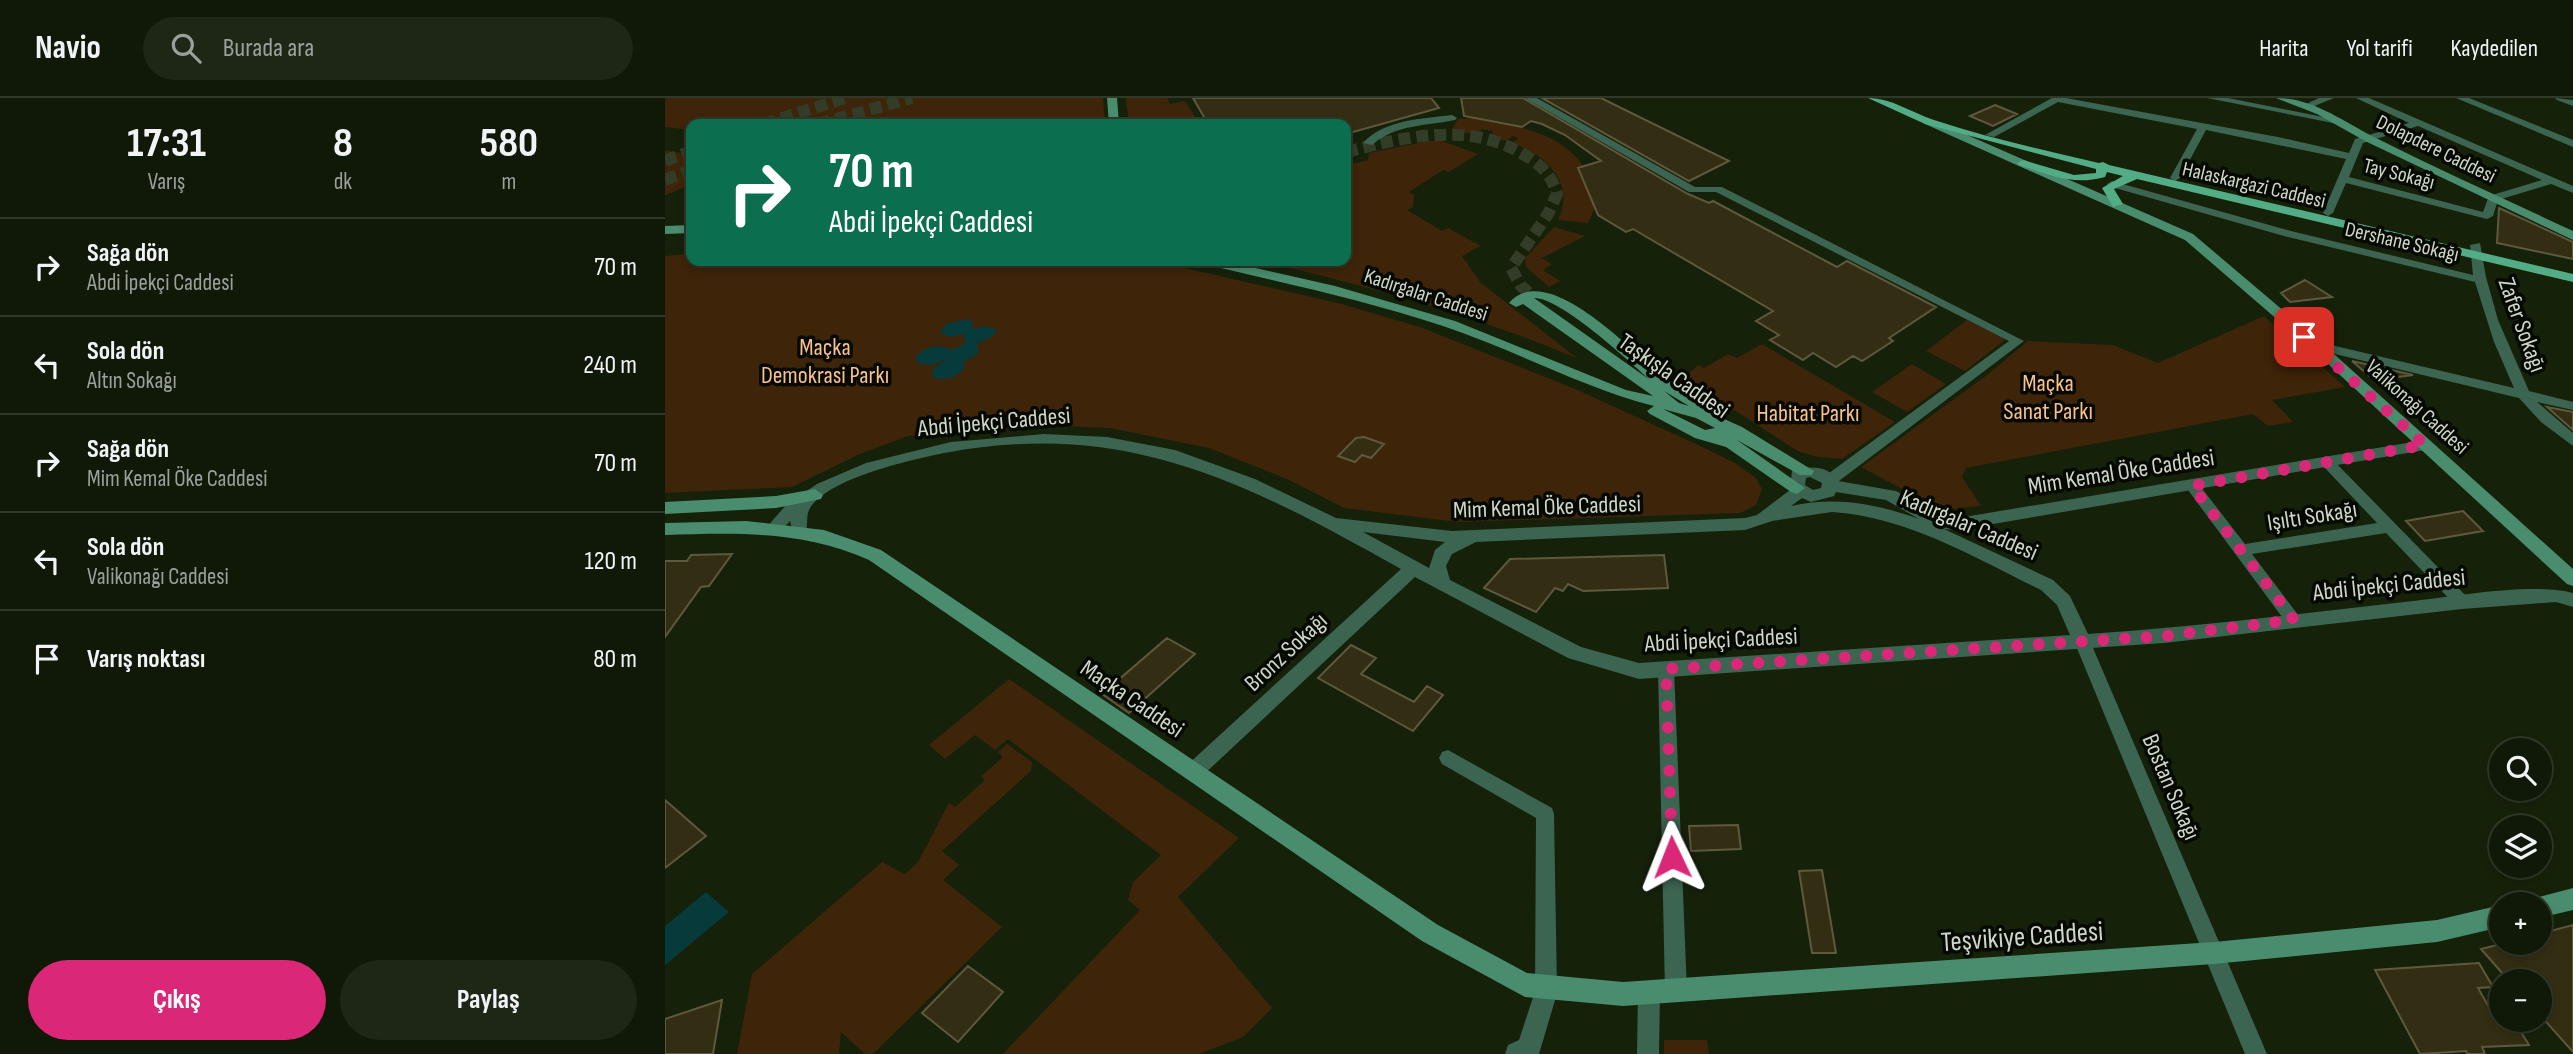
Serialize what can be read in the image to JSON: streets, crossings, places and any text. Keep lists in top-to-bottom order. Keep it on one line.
{"streets":{"main road":["Dolapdere Caddesi","Halaskargazi Caddesi","Kadırgalar Caddesi","Taşkışla Caddesi","Valikonağı Caddesi","Maçka Caddesi","Teşvikiye Caddesi"],"street":["Tay Sokağı","Dershane Sokağı","Zafer Sokağı","Abdi İpekçi Caddesi","Mim Kemal Öke Caddesi","Işıltı Sokağı","Bronz Sokağı","Bostan Sokağı"]},"crossings":[["Dolapdere Caddesi","Tay Sokağı"],["Halaskargazi Caddesi","Zafer Sokağı"],["Halaskargazi Caddesi","Valikonağı Caddesi"],["Dershane Sokağı","Zafer Sokağı"],["Kadırgalar Caddesi","Taşkışla Caddesi"],["Kadırgalar Caddesi","Abdi İpekçi Caddesi"],["Kadırgalar Caddesi","Mim Kemal Öke Caddesi"],["Kadırgalar Caddesi","Bostan Sokağı"],["Taşkışla Caddesi","Mim Kemal Öke Caddesi"],["Valikonağı Caddesi","Mim Kemal Öke Caddesi"],["Abdi İpekçi Caddesi","Mim Kemal Öke Caddesi"],["Abdi İpekçi Caddesi","Bronz Sokağı"],["Abdi İpekçi Caddesi","Maçka Caddesi"],["Abdi İpekçi Caddesi","Bostan Sokağı"],["Bronz Sokağı","Maçka Caddesi"],["Maçka Caddesi","Teşvikiye Caddesi"],["Bostan Sokağı","Teşvikiye Caddesi"]],"parks":["Maçka Demokrasi Parkı","Maçka Sanat Parkı","Habitat Parkı"],"page":{"header":"Navio","search":"Burada ara","nav":["Harita","Yol tarifi","Kaydedilen"],"eta":["17:31","Varış","8","dk","580","m"],"turn":["70 m","Abdi İpekçi Caddesi"],"list":[{"name":"Sağa dön","note":"Abdi İpekçi Caddesi","value":"70 m"},{"name":"Sola dön","note":"Altın Sokağı","value":"240 m"},{"name":"Sağa dön","note":"Mim Kemal Öke Caddesi","value":"70 m"},{"name":"Sola dön","note":"Valikonağı Caddesi","value":"120 m"},{"name":"Varış noktası","value":"80 m"}],"map_buttons":["+","−"],"buttons":["Çıkış","Paylaş"]}}
